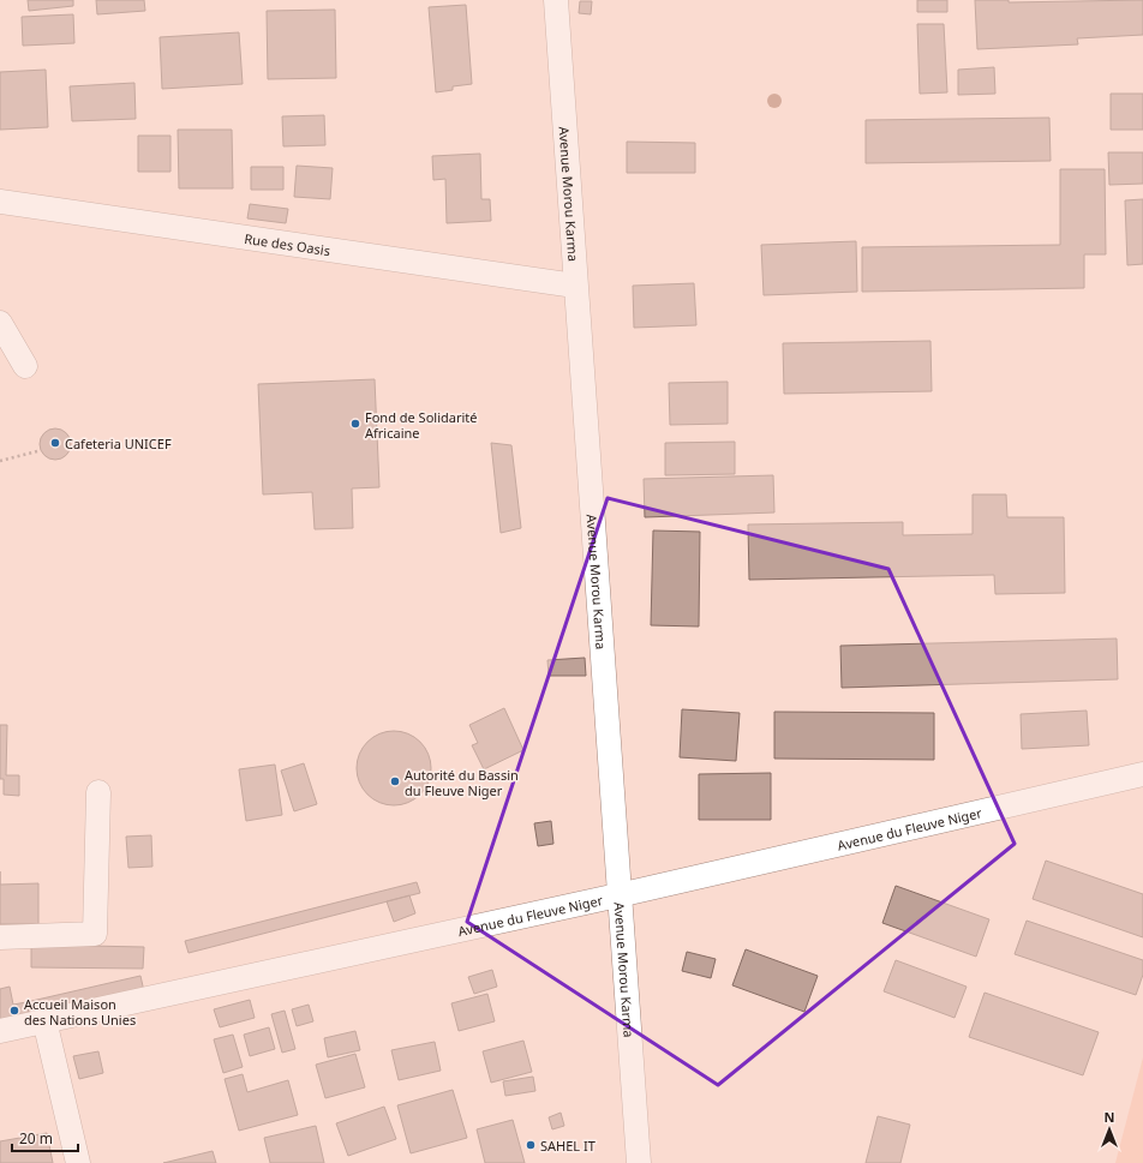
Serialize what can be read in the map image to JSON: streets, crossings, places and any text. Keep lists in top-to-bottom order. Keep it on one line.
{"streets":{"street":["Avenue Morou Karma","Rue des Oasis","Avenue du Fleuve Niger"]},"crossings":[["Avenue Morou Karma","Rue des Oasis"],["Avenue Morou Karma","Avenue du Fleuve Niger"]],"places":["Fond de Solidarité Africaine","Cafeteria UNICEF","Autorité du Bassin du Fleuve Niger","Accueil Maison des Nations Unies","SAHEL IT"],"scale_bar":"20 m","north":"top"}
